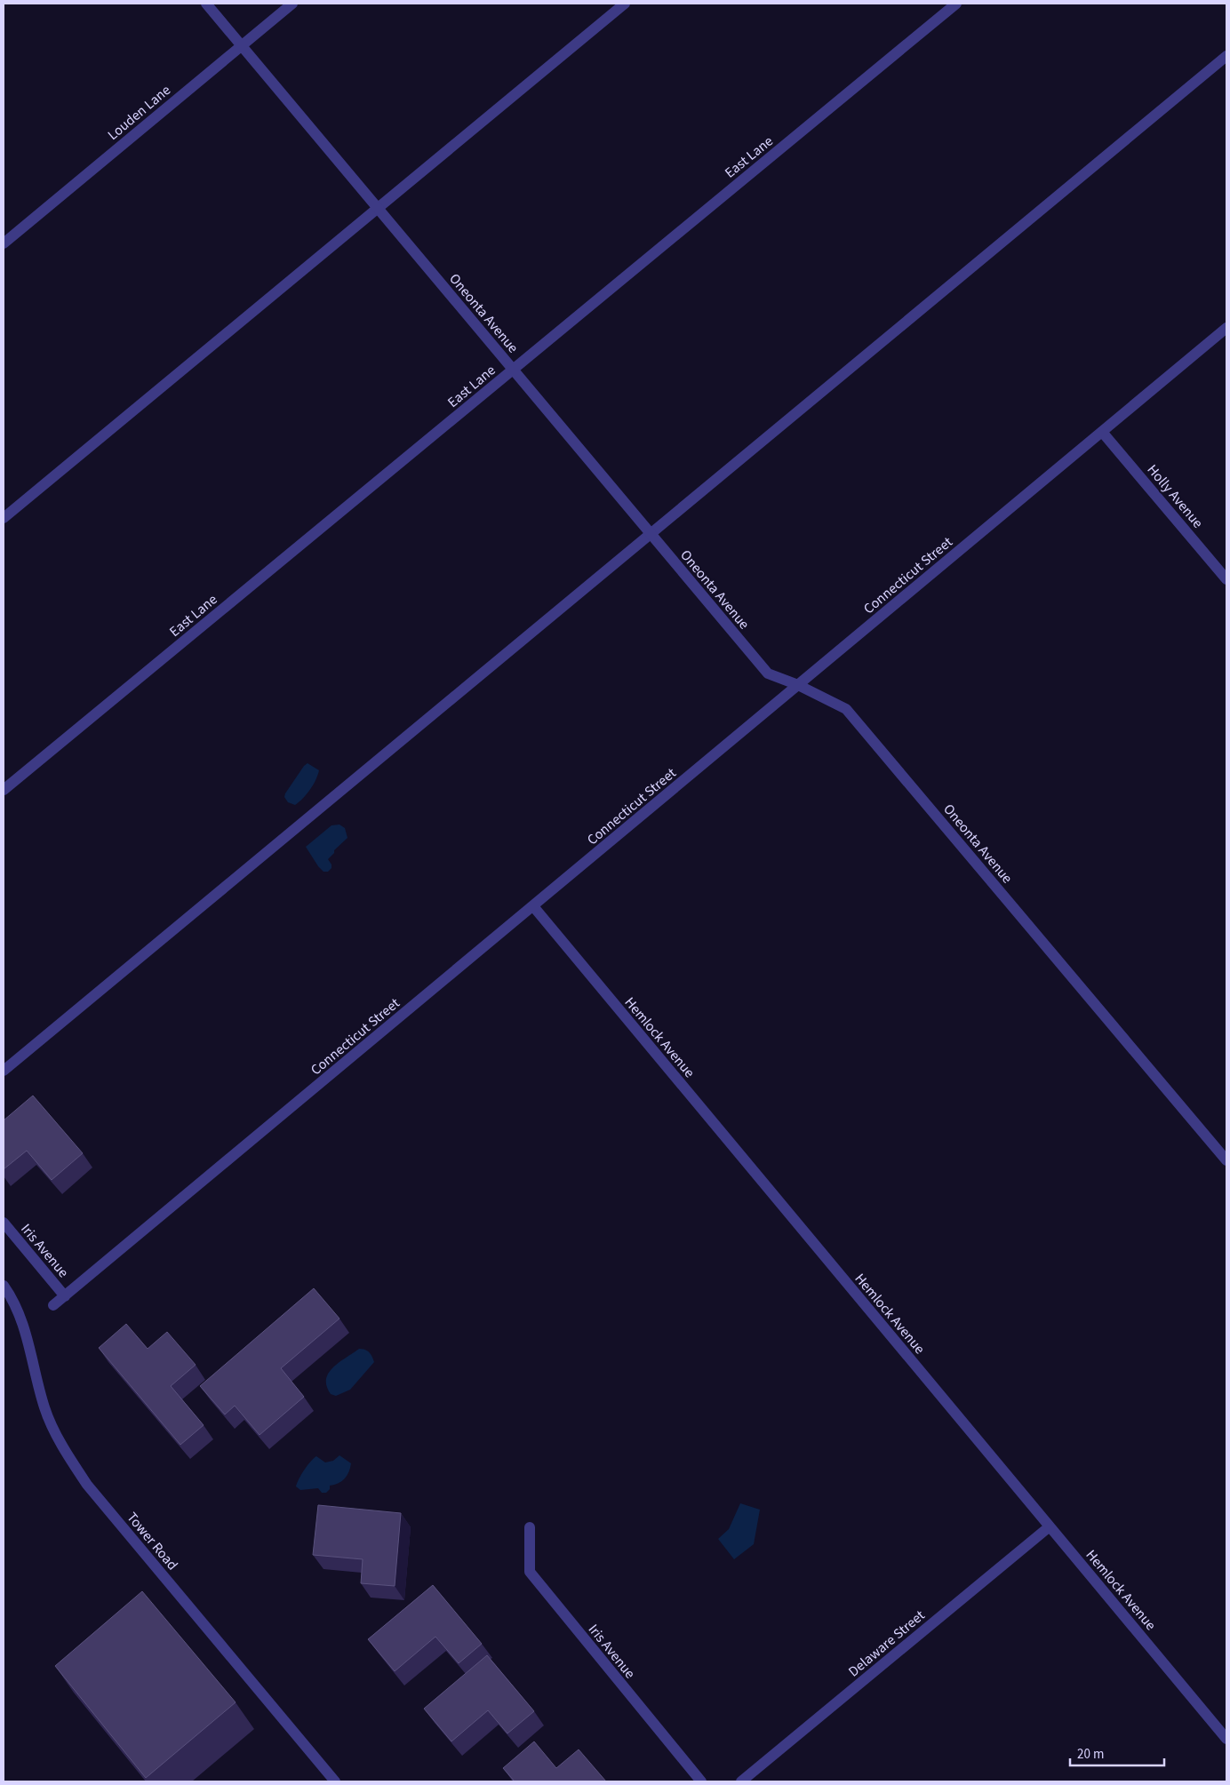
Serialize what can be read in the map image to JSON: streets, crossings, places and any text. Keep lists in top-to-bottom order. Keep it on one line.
{"streets":{"street":["Louden Lane","East Lane","Oneonta Avenue","Holly Avenue","Connecticut Street","Hemlock Avenue","Iris Avenue","Tower Road","Delaware Street"]},"crossings":[["Louden Lane","Oneonta Avenue"],["East Lane","Oneonta Avenue"],["Oneonta Avenue","Connecticut Street"],["Holly Avenue","Connecticut Street"],["Connecticut Street","Hemlock Avenue"],["Connecticut Street","Iris Avenue"],["Hemlock Avenue","Delaware Street"]],"scale_bar":"20 m"}
